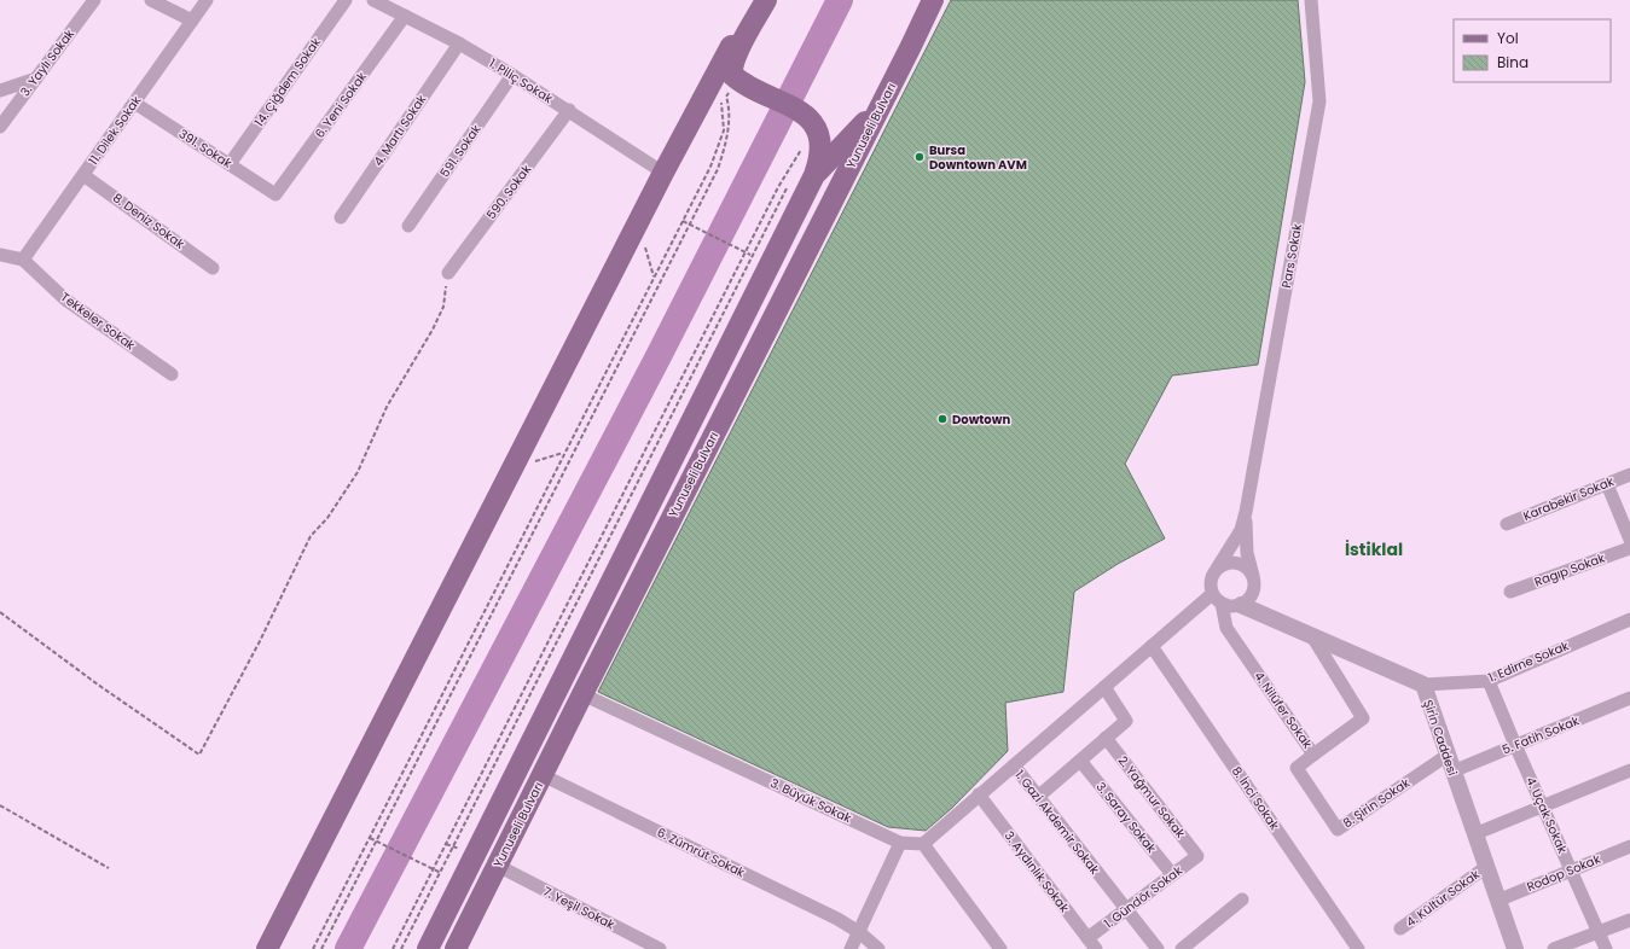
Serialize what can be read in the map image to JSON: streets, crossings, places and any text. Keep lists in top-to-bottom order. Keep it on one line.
{"streets":{"main road":["Yunuseli Bulvarı"],"street":["3. Yaylı Sokak","1. Piliç Sokak","14. Çiğdem Sokak","6. Yeni Sokak","11. Dilek Sokak","4. Martı Sokak","391. Sokak","591. Sokak","590. Sokak","8. Deniz Sokak","Pars Sokak","Tekkeler Sokak","Karabekir Sokak","Ragıp Sokak","1. Edirne Sokak","4. Nilüfer Sokak","5. Fatih Sokak","Şirin Caddesi","2. Yağmur Sokak","8. İnci Sokak","3. Büyük Sokak","8. Şirin Sokak","4. Uçak Sokak","3. Saray Sokak","1. Gazi Akdemir Sokak","6. Zümrüt Sokak","3. Aydınlık Sokak","Rodop Sokak","1. Gündör Sokak","4. Kültür Sokak","7. Yeşil Sokak"]},"crossings":[["1. Piliç Sokak","6. Yeni Sokak"],["1. Piliç Sokak","4. Martı Sokak"],["1. Piliç Sokak","591. Sokak"],["1. Piliç Sokak","590. Sokak"],["14. Çiğdem Sokak","391. Sokak"],["6. Yeni Sokak","391. Sokak"],["Yunuseli Bulvarı","3. Büyük Sokak"],["Yunuseli Bulvarı","6. Zümrüt Sokak"],["Yunuseli Bulvarı","7. Yeşil Sokak"],["11. Dilek Sokak","391. Sokak"],["11. Dilek Sokak","8. Deniz Sokak"],["11. Dilek Sokak","Tekkeler Sokak"],["1. Edirne Sokak","Şirin Caddesi"],["1. Edirne Sokak","4. Uçak Sokak"],["4. Nilüfer Sokak","Şirin Caddesi"],["4. Nilüfer Sokak","8. Şirin Sokak"],["5. Fatih Sokak","Şirin Caddesi"],["5. Fatih Sokak","8. Şirin Sokak"],["5. Fatih Sokak","4. Uçak Sokak"],["Şirin Caddesi","8. Şirin Sokak"],["Şirin Caddesi","Rodop Sokak"],["Şirin Caddesi","4. Kültür Sokak"],["2. Yağmur Sokak","1. Gündör Sokak"],["3. Büyük Sokak","1. Gazi Akdemir Sokak"],["4. Uçak Sokak","Rodop Sokak"],["3. Saray Sokak","1. Gündör Sokak"],["1. Gazi Akdemir Sokak","3. Aydınlık Sokak"],["1. Gazi Akdemir Sokak","1. Gündör Sokak"],["3. Aydınlık Sokak","1. Gündör Sokak"]],"districts":["İstiklal"],"places":["Bursa Downtown AVM","Dowtown"],"legend":["Yol","Bina"]}
